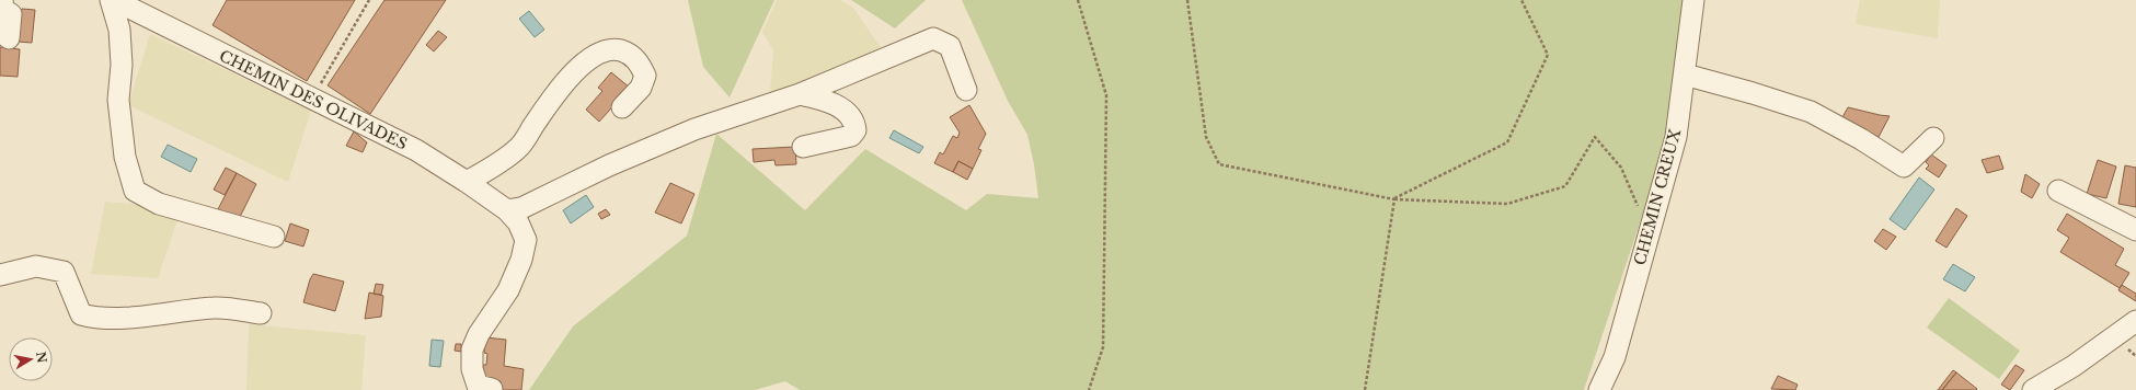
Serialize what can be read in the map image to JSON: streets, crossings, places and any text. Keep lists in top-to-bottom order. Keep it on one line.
{"streets":{"street":["CHEMIN DES OLIVADES","CHEMIN CREUX"]},"north":"right"}
